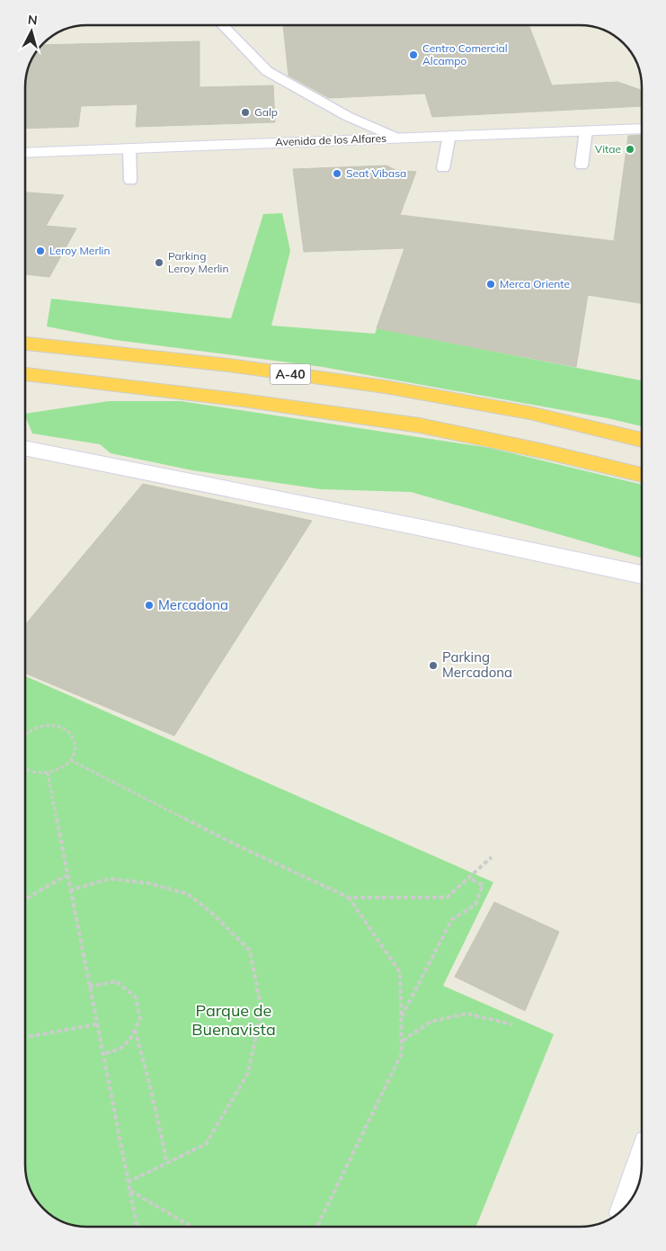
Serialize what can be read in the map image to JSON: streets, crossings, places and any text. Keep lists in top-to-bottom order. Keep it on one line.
{"streets":{"highway":["A-40"],"street":["Avenida de los Alfares"]},"parks":["Parque de Buenavista"],"places":["Centro Comercial Alcampo","Galp","Vitae","Seat Vibasa","Leroy Merlin","Parking Leroy Merlin","Merca Oriente","Mercadona","Parking Mercadona"],"north":"top"}
